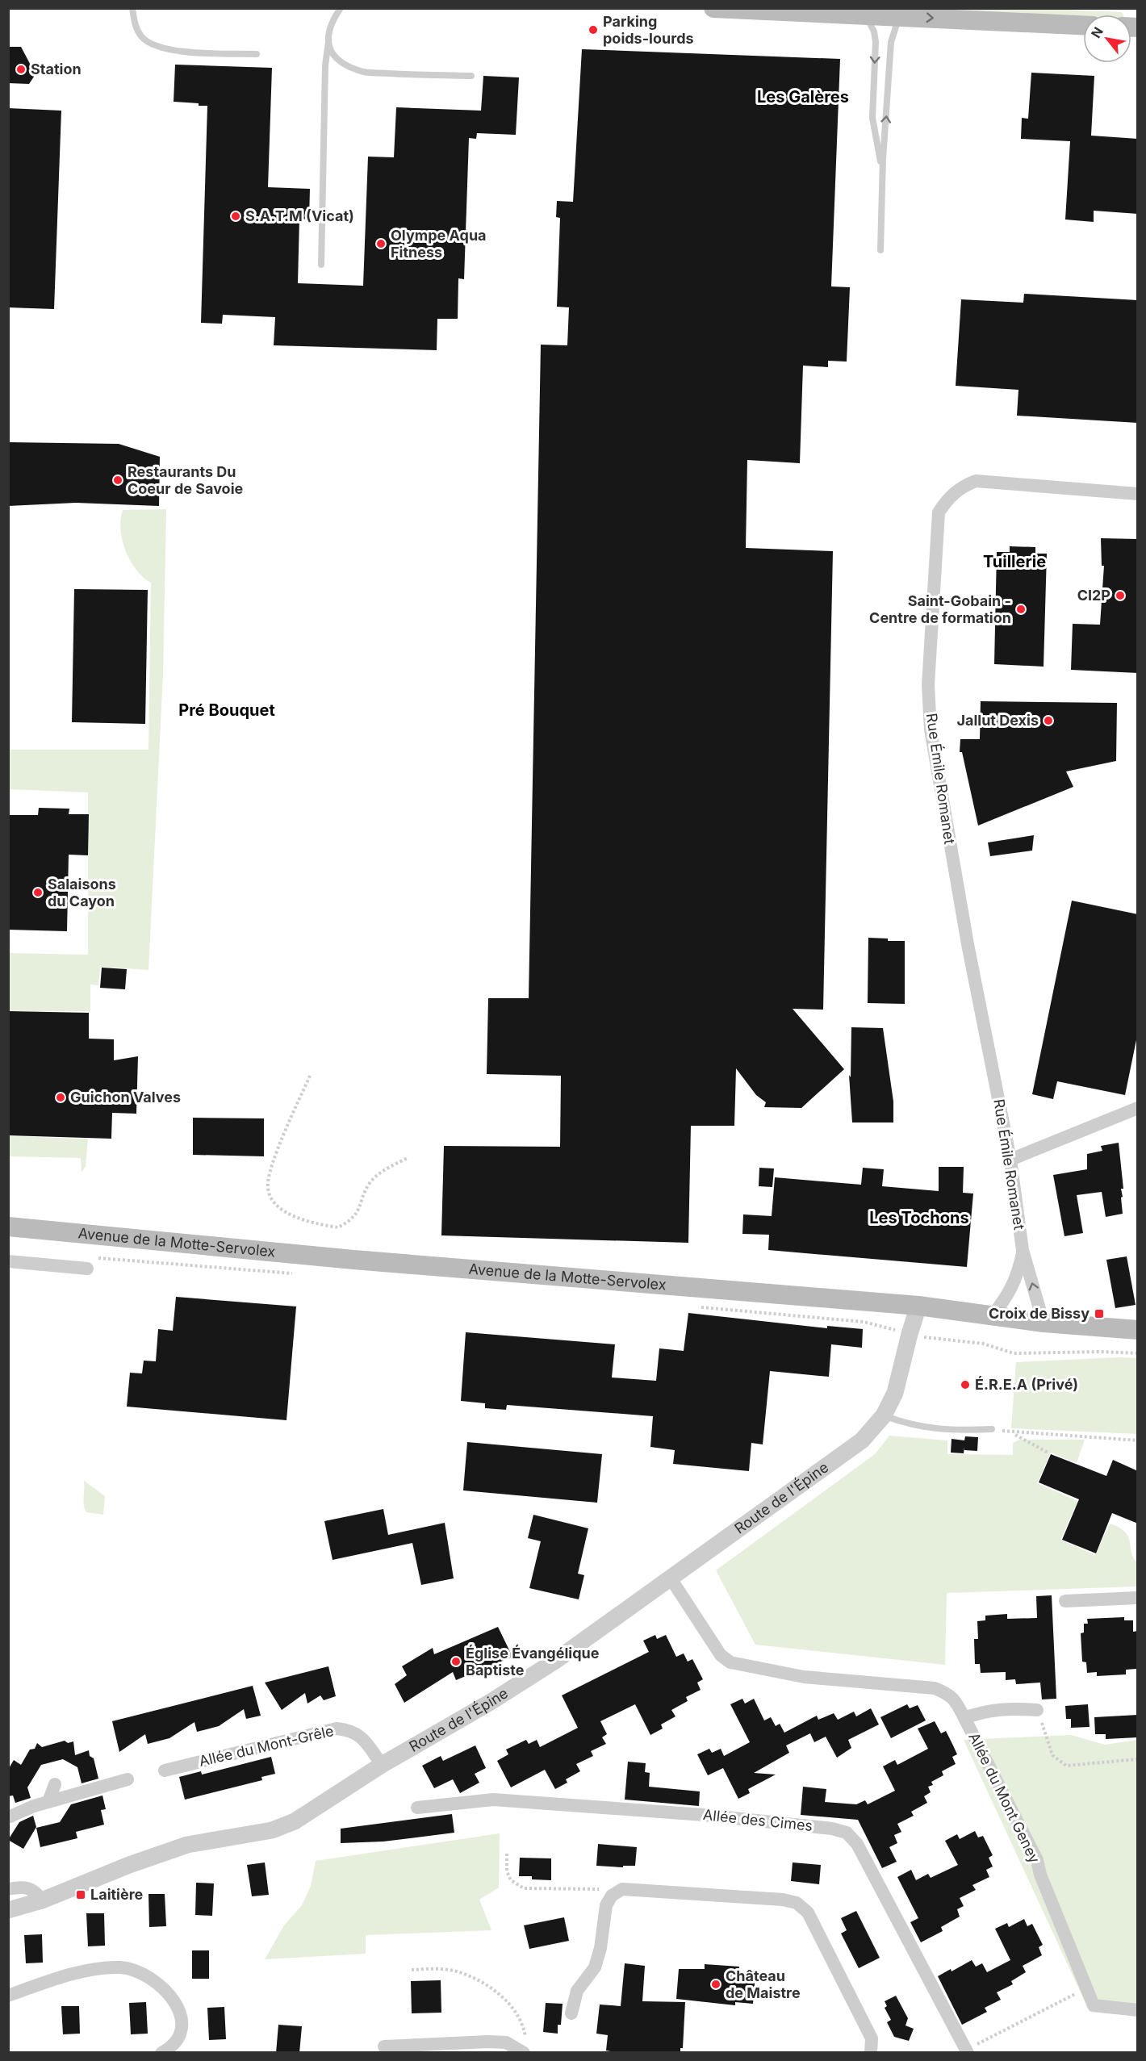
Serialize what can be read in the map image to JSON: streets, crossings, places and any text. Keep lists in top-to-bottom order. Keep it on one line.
{"streets":{"main road":["Avenue de la Motte-Servolex"],"street":["Rue Émile Romanet","Route de l'Épine","Allée du Mont-Grêle","Allée du Mont Geney","Allée des Cimes"]},"crossings":[["Rue Émile Romanet","Avenue de la Motte-Servolex"],["Avenue de la Motte-Servolex","Route de l'Épine"],["Route de l'Épine","Allée du Mont-Grêle"]],"districts":["Les Galères","Tuillerie","Pré Bouquet","Les Tochons"],"places":{"other":["Parking poids-lourds","Station","S.A.T.M (Vicat)","Olympe Aqua Fitness","Restaurants Du Coeur de Savoie","CI2P","Saint-Gobain - Centre de formation","Jallut Dexis","Salaisons du Cayon","Guichon Valves","É.R.E.A (Privé)","Église Évangélique Baptiste","Château de Maistre"],"transit":["Croix de Bissy","Laitière"]},"north":"top left"}
